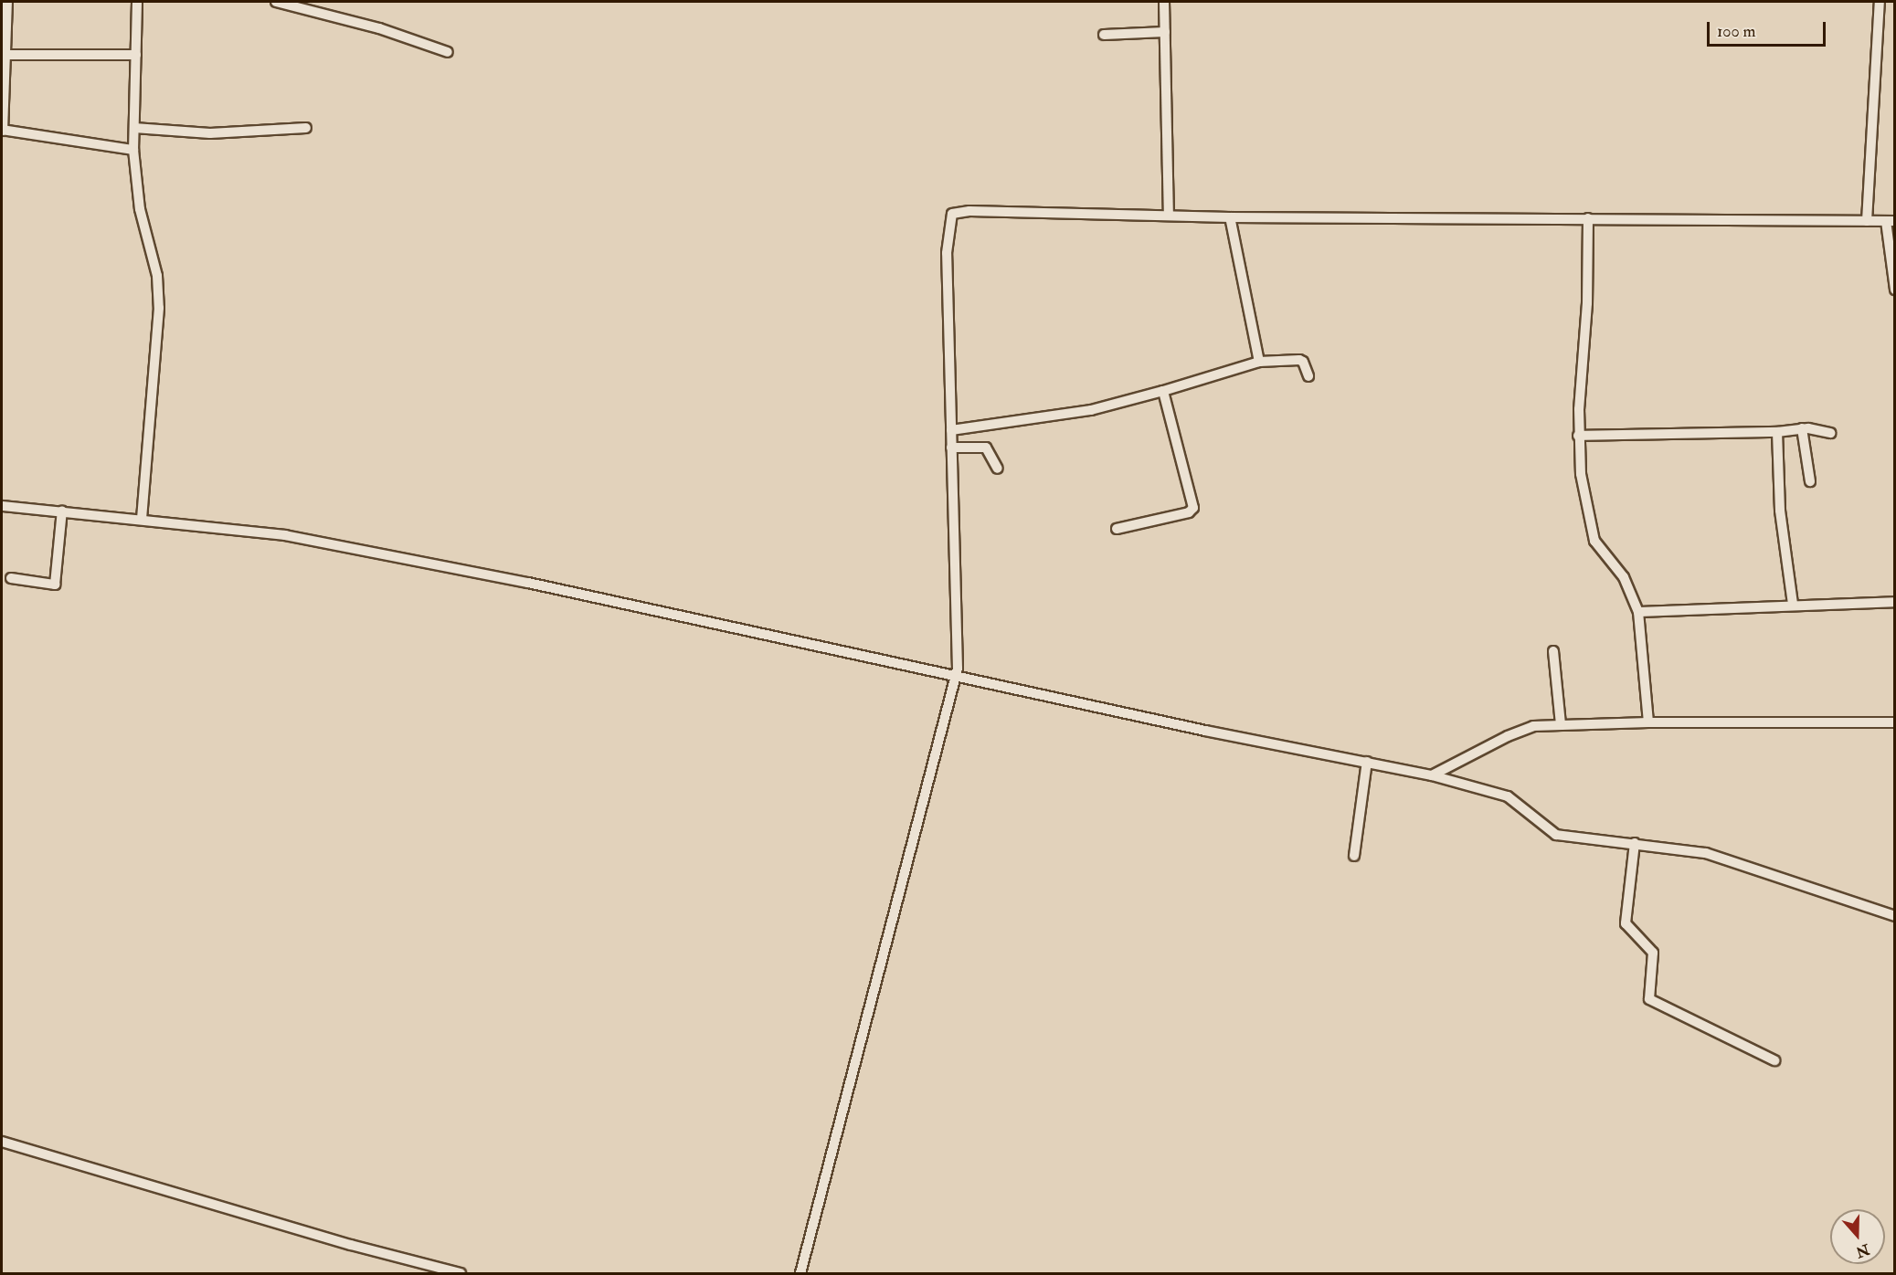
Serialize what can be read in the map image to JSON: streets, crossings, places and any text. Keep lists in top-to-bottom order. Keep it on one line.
{"scale_bar":"100 m","north":"bottom"}
